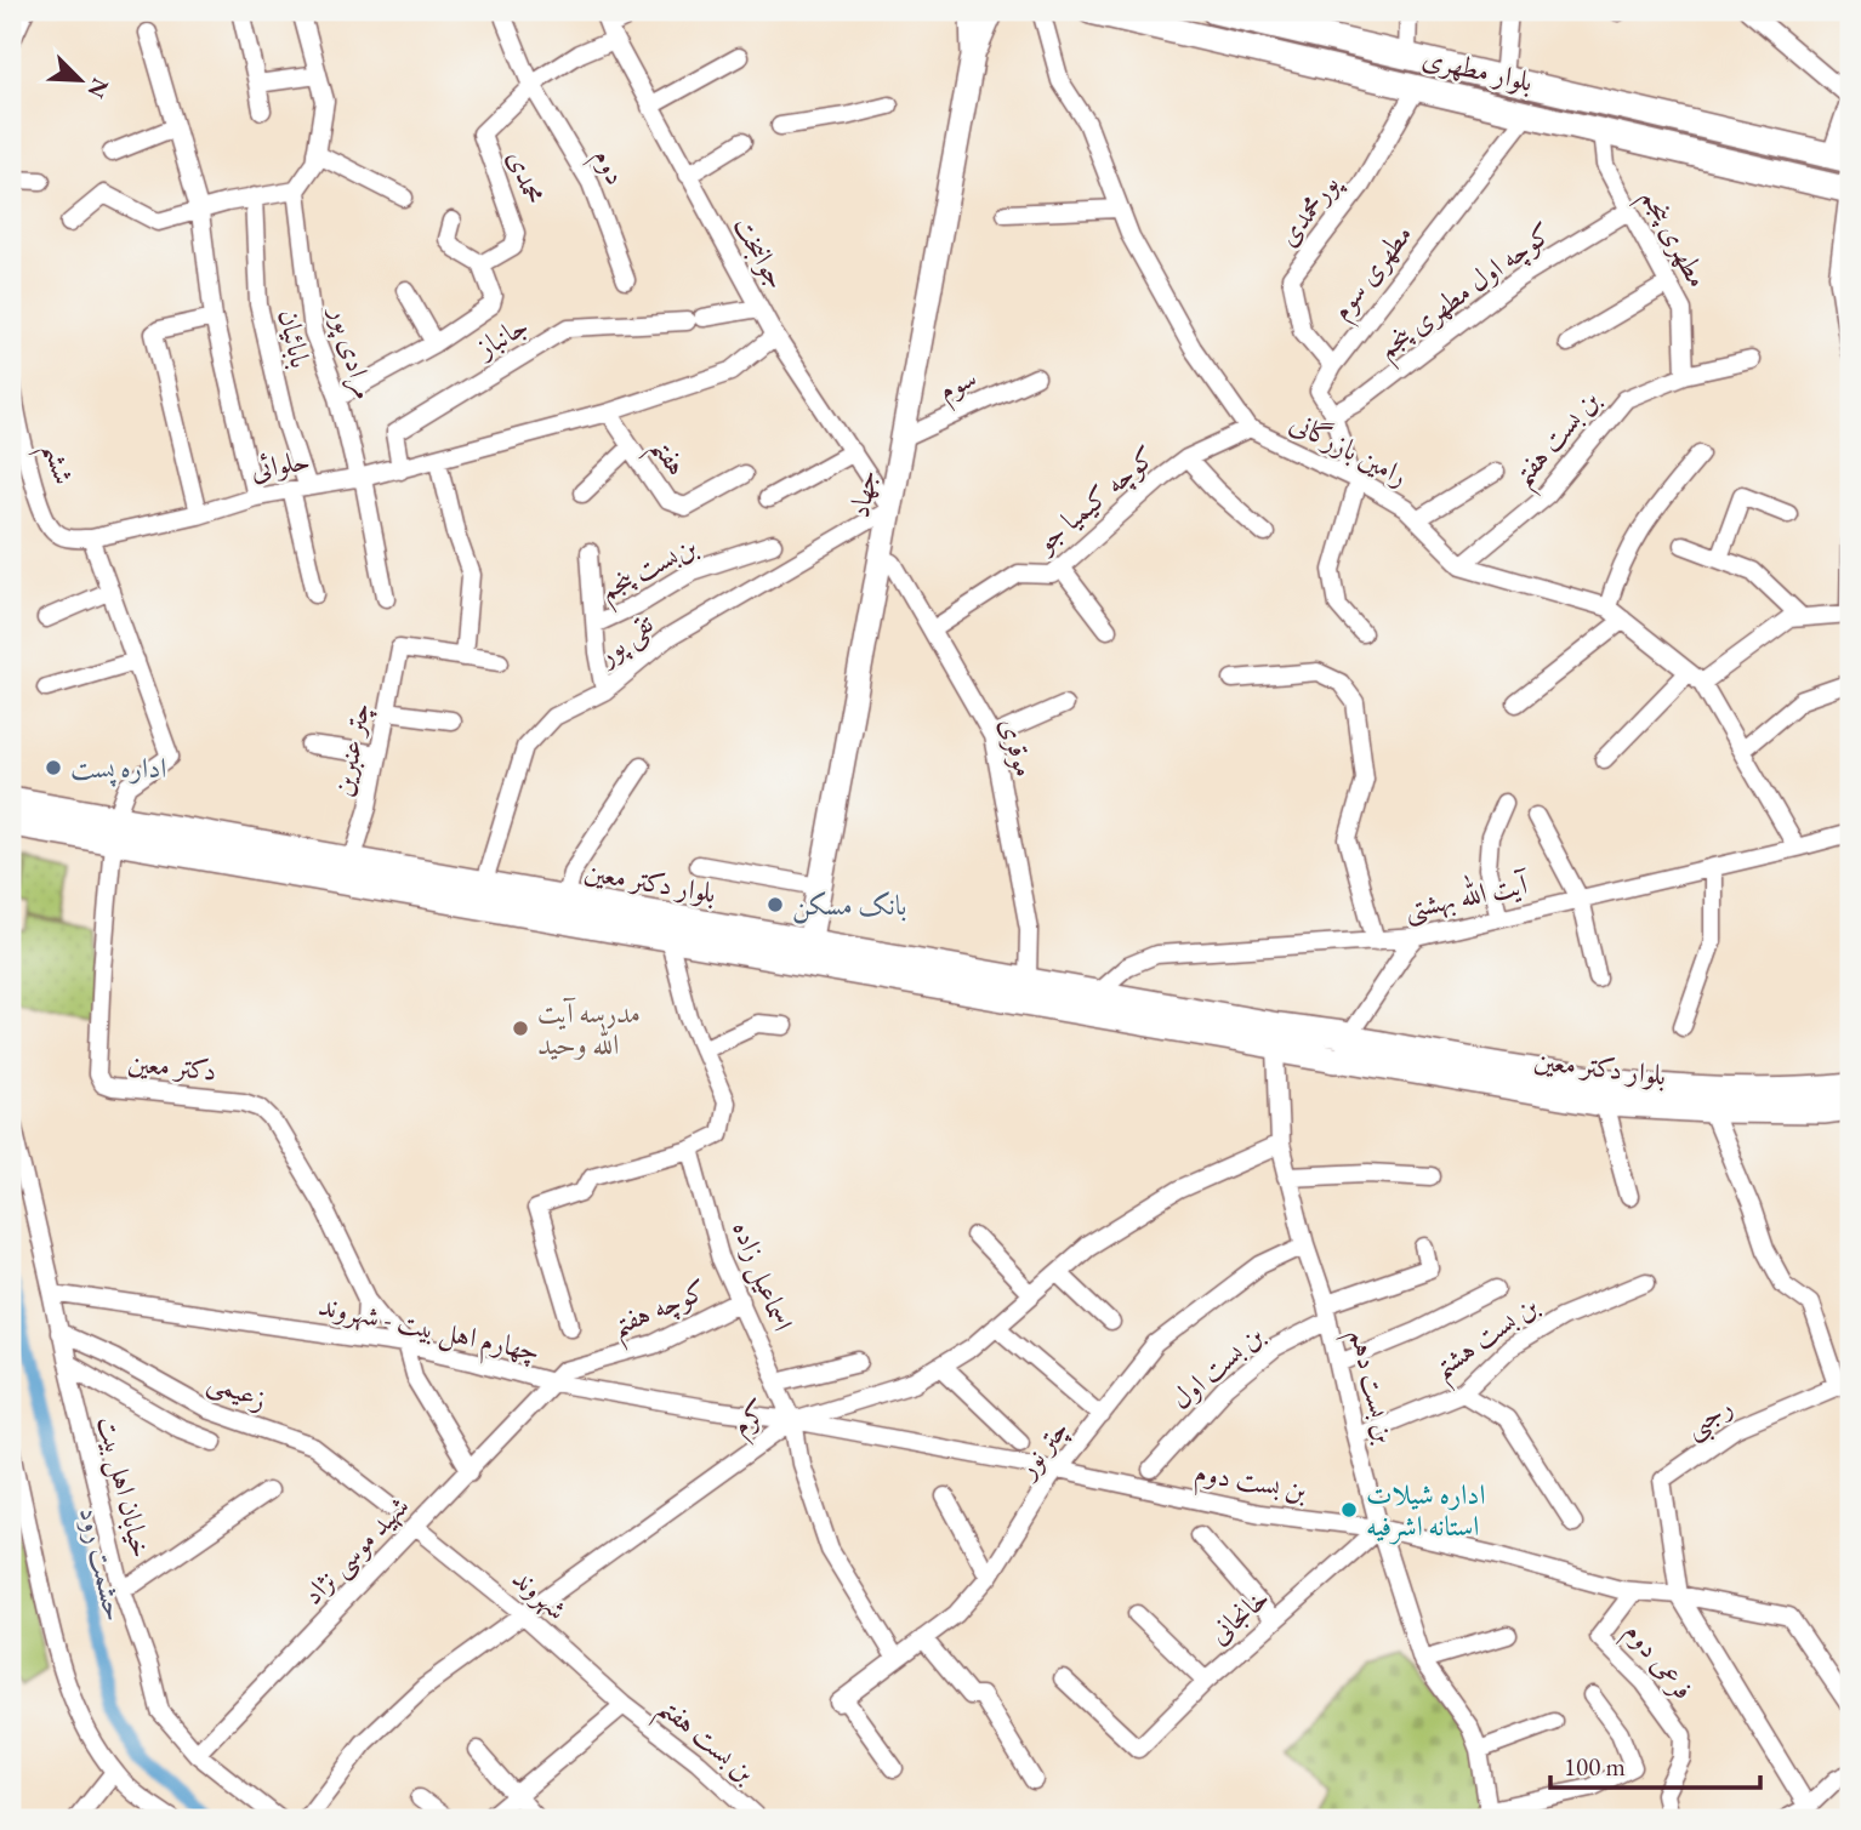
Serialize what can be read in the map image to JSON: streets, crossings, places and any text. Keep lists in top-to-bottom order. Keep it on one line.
{"streets":{"main road":["بلوار مطهری","بلوار دکتر معین"],"street":["دوم","محمدی","پورمحمدی","مطهری پنجم","جوانبخت","مطهری سوم","کوچه اول مطهری پنجم","جانباز","بابائیان","مرادی پور","سوم","بن بست هفتم","رامین بازرگانی","هفتم","ششم","حلوائی","جهاد","کوچه کیمیا جو","بن‌بست پنجم","تقی پور","موقری","چتر عنبرین","آیت الله بهشتی","دکتر معین","اسماعیل زاده","کوچه هفتم","چهارم اهل بیت - شهروند","بن بست هشتم","بن بست اول","بن بست دهم","زعیمی","رجبی","کرم","چتر نور","بن بست دوم","خیابان اهل بیت","شهید موسی نژاد","شهروند","خانجانی","فرعی دوم"]},"crossings":[["بلوار مطهری","پورمحمدی"],["بلوار مطهری","مطهری پنجم"],["بلوار مطهری","مطهری سوم"],["دوم","محمدی"],["محمدی","جوانبخت"],["پورمحمدی","مطهری سوم"],["مطهری پنجم","کوچه اول مطهری پنجم"],["مطهری پنجم","بن بست هفتم"],["جوانبخت","جانباز"],["جوانبخت","حلوائی"],["جوانبخت","جهاد"],["جوانبخت","تقی پور"],["مطهری سوم","کوچه اول مطهری پنجم"],["مطهری سوم","رامین بازرگانی"],["جانباز","حلوائی"],["بابائیان","حلوائی"],["مرادی پور","حلوائی"],["سوم","جهاد"],["بن بست هفتم","رامین بازرگانی"],["بن بست هفتم","شهروند"],["رامین بازرگانی","کوچه کیمیا جو"],["رامین بازرگانی","آیت الله بهشتی"],["هفتم","حلوائی"],["ششم","حلوائی"],["جهاد","تقی پور"],["جهاد","موقری"],["جهاد","بلوار دکتر معین"],["کوچه کیمیا جو","موقری"],["تقی پور","بلوار دکتر معین"],["موقری","بلوار دکتر معین"],["چتر عنبرین","بلوار دکتر معین"],["بلوار دکتر معین","آیت الله بهشتی"],["بلوار دکتر معین","دکتر معین"],["بلوار دکتر معین","بن بست دهم"],["بلوار دکتر معین","رجبی"],["دکتر معین","چهارم اهل بیت - شهروند"],["دکتر معین","شهید موسی نژاد"],["اسماعیل زاده","کوچه هفتم"],["اسماعیل زاده","چهارم اهل بیت - شهروند"],["اسماعیل زاده","کرم"],["اسماعیل زاده","چتر نور"],["اسماعیل زاده","بن بست دوم"],["کوچه هفتم","چهارم اهل بیت - شهروند"],["کوچه هفتم","شهید موسی نژاد"],["چهارم اهل بیت - شهروند","کرم"],["چهارم اهل بیت - شهروند","بن بست دوم"],["چهارم اهل بیت - شهروند","خیابان اهل بیت"],["چهارم اهل بیت - شهروند","شهید موسی نژاد"],["بن بست هشتم","بن بست دهم"],["بن بست اول","بن بست دهم"],["بن بست دهم","کرم"],["بن بست دهم","چتر نور"],["بن بست دهم","بن بست دوم"],["بن بست دهم","خانجانی"],["زعیمی","خیابان اهل بیت"],["رجبی","بن بست دوم"],["کرم","بن بست دوم"],["کرم","شهروند"],["چتر نور","بن بست دوم"],["بن بست دوم","خانجانی"],["بن بست دوم","فرعی دوم"],["خیابان اهل بیت","شهید موسی نژاد"],["شهید موسی نژاد","شهروند"]],"water":["حشمت رود"],"places":["اداره پست","بانک مسکن","مدرسه آیت الله وحید","اداره شیلات استانه اشرفیه"],"scale_bar":"100 m","north":"bottom right"}
